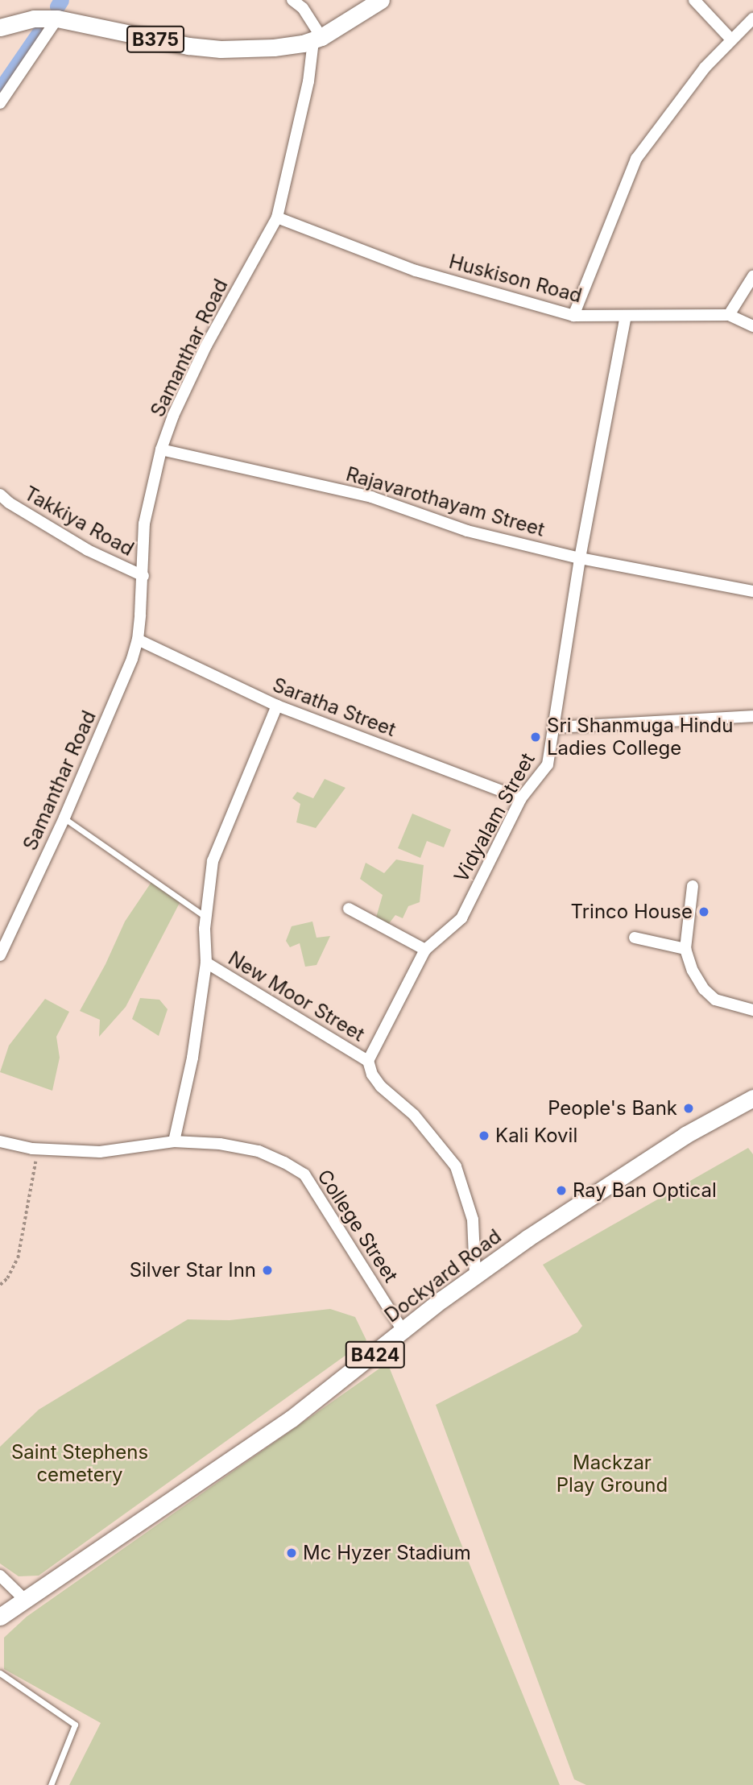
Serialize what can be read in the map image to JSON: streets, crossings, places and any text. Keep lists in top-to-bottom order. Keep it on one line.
{"streets":{"main road":["B375","Dockyard Road","B424"],"street":["Huskison Road","Samanthar Road","Rajavarothayam Street","Takkiya Road","Saratha Street","Vidyalam Street","New Moor Street","College Street"]},"crossings":[["B375","Samanthar Road"],["Huskison Road","Samanthar Road"],["Huskison Road","Vidyalam Street"],["Samanthar Road","Rajavarothayam Street"],["Samanthar Road","Takkiya Road"],["Samanthar Road","Saratha Street"],["Rajavarothayam Street","Vidyalam Street"],["Saratha Street","Vidyalam Street"],["Vidyalam Street","New Moor Street"],["College Street","Dockyard Road"]],"parks":["Saint Stephens cemetery","Mackzar Play Ground"],"places":["Sri Shanmuga Hindu Ladies College","Trinco House","People's Bank","Kali Kovil","Ray Ban Optical","Silver Star Inn","Mc Hyzer Stadium"]}
